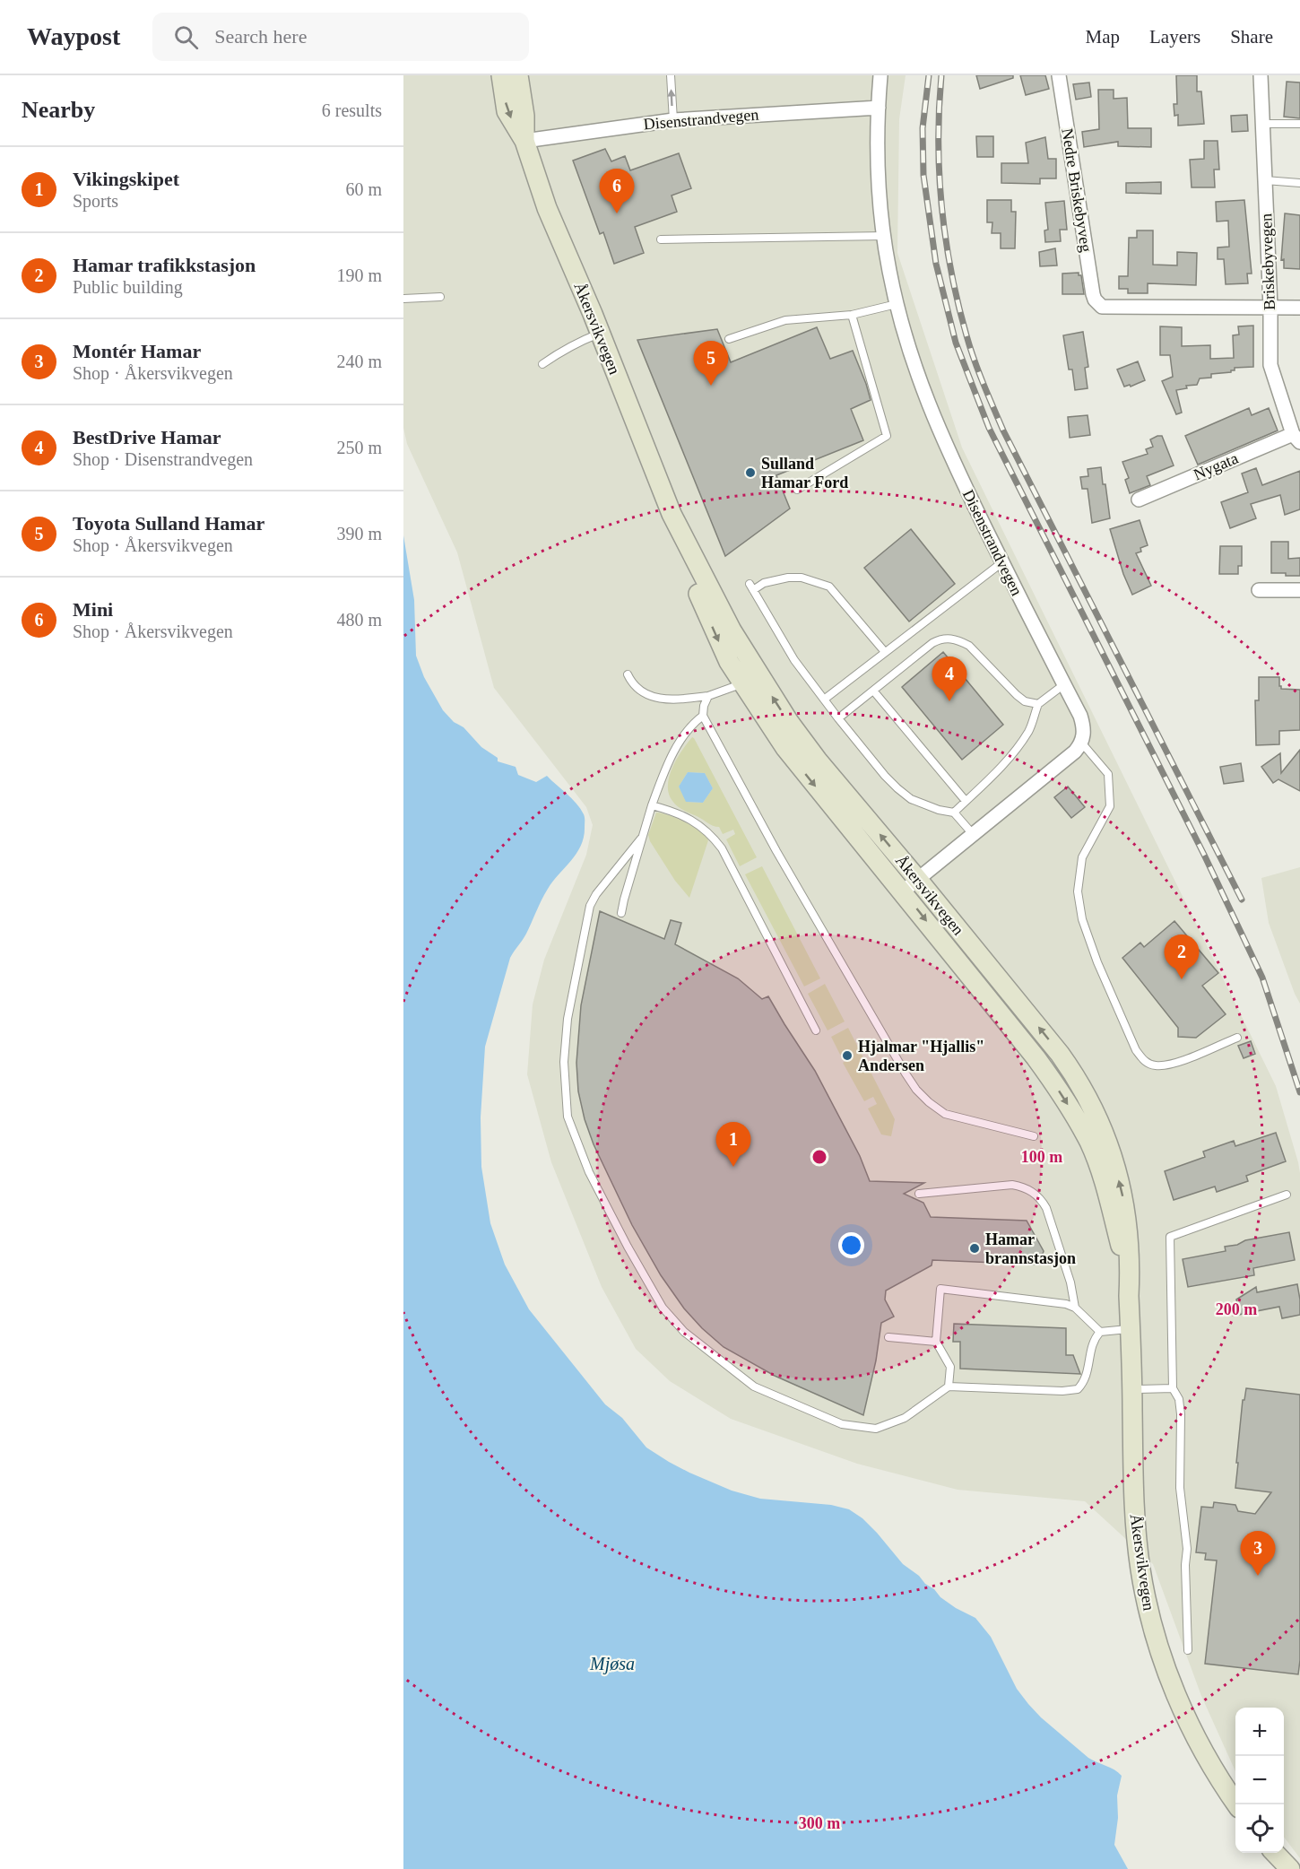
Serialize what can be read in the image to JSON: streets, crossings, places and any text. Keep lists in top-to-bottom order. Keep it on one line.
{"streets":{"street":["Disenstrandvegen","Nedre Briskebyveg","Briskebyvegen","Åkersvikvegen","Nygata"]},"crossings":[["Disenstrandvegen","Åkersvikvegen"],["Nedre Briskebyveg","Briskebyvegen"],["Briskebyvegen","Nygata"]],"water":["Mjøsa"],"places":["Sulland Hamar Ford","Hjalmar \"Hjallis\" Andersen","Hamar brannstasjon"],"page":{"header":"Waypost","search":"Search here","nav":["Map","Layers","Share"],"heading":["Nearby","6 results"],"list":[{"mark":"1","name":"Vikingskipet","note":"Sports","value":"60 m"},{"mark":"2","name":"Hamar trafikkstasjon","note":"Public building","value":"190 m"},{"mark":"3","name":"Montér Hamar","note":"Shop · Åkersvikvegen","value":"240 m"},{"mark":"4","name":"BestDrive Hamar","note":"Shop · Disenstrandvegen","value":"250 m"},{"mark":"5","name":"Toyota Sulland Hamar","note":"Shop · Åkersvikvegen","value":"390 m"},{"mark":"6","name":"Mini","note":"Shop · Åkersvikvegen","value":"480 m"}],"pins":["6","5","4","2","1","3"],"map_buttons":["+","−"]},"rings":["100 m","200 m","300 m"]}
